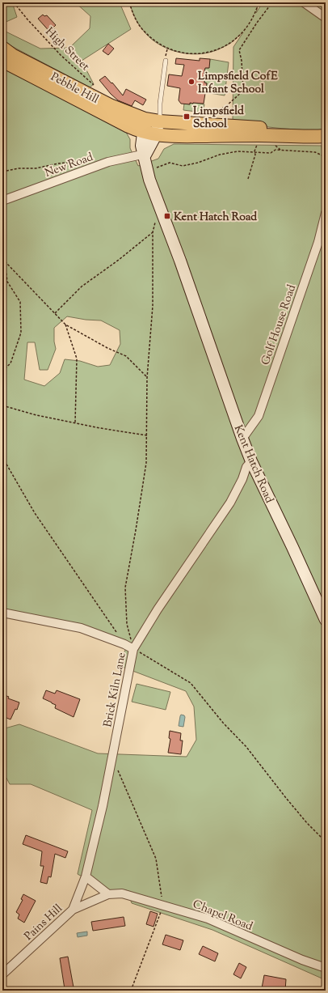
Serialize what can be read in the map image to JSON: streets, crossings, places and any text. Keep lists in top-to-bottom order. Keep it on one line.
{"streets":{"main road":["Pebble Hill","Kent Hatch Road"],"street":["New Road","Golf House Road","Brick Kiln Lane","Chapel Road","Pains Hill"],"path":["High Street"]},"crossings":[["New Road","Kent Hatch Road"],["Golf House Road","Kent Hatch Road"],["Kent Hatch Road","Brick Kiln Lane"],["Brick Kiln Lane","Pains Hill"]],"places":{"other":["Limpsfield CofE Infant School"],"transit":["Limpsfield School","Kent Hatch Road"]}}
